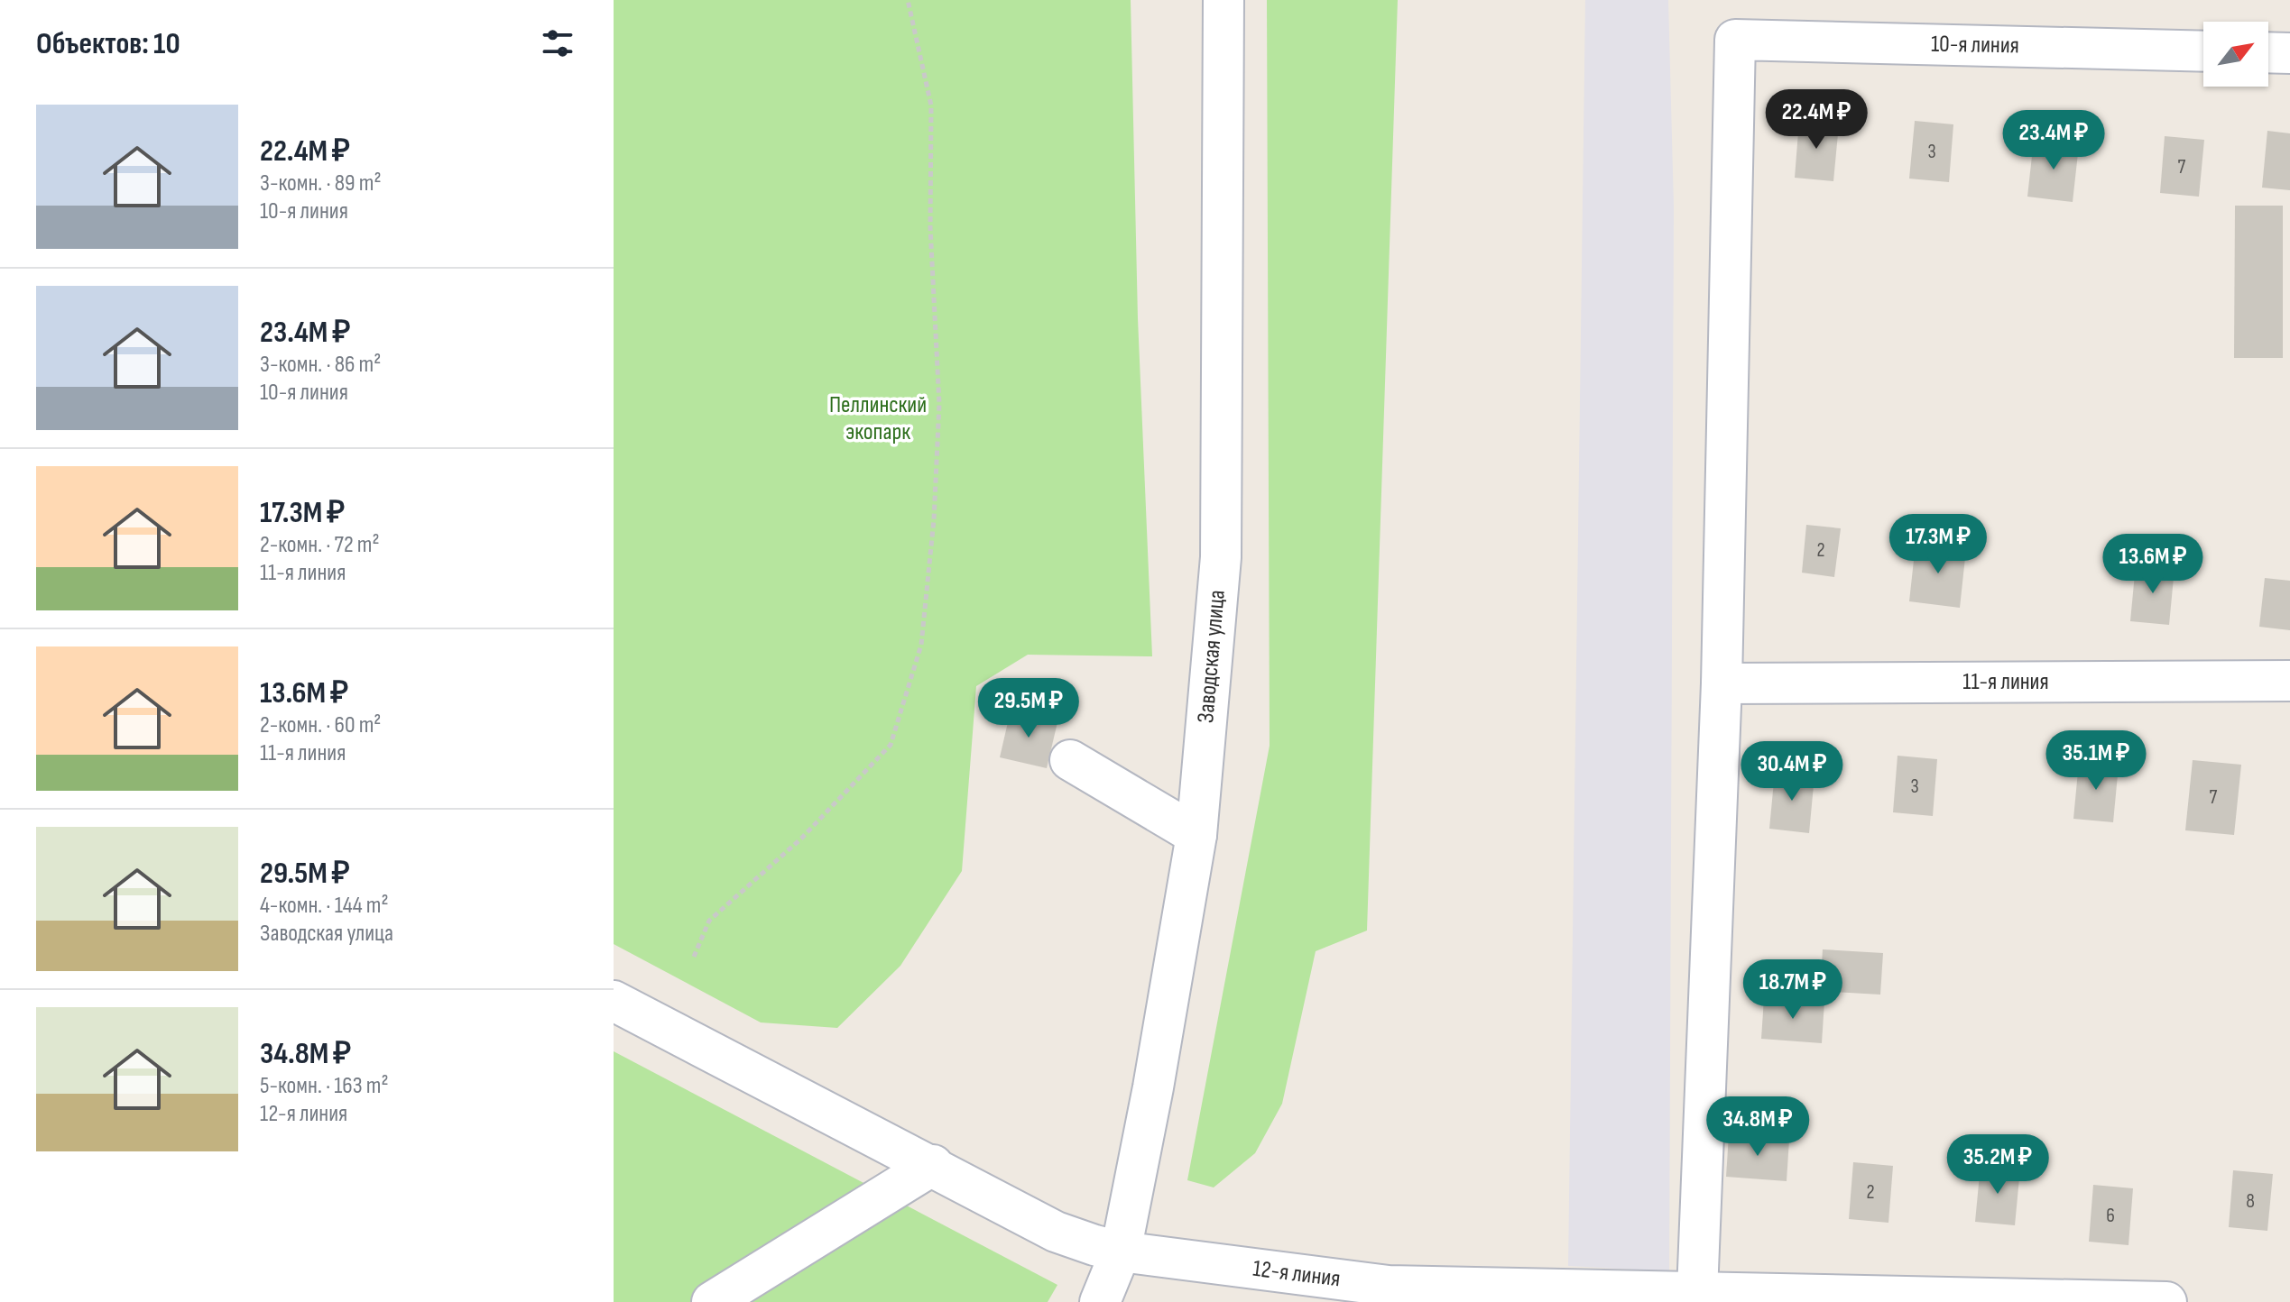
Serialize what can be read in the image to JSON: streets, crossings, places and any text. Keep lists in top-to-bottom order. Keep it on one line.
{"streets":{"street":["10-я линия","Заводская улица","11-я линия","12-я линия"]},"crossings":[["10-я линия","11-я линия"],["Заводская улица","12-я линия"]],"parks":["Пеллинский экопарк"],"house_numbers":["3","7","2","3","7","2","8","6"],"north":"top right","page":{"heading":"Объектов: 10","list":[{"name":"22.4M ₽","note":"3-комн. · 89 m² · 10-я линия"},{"name":"23.4M ₽","note":"3-комн. · 86 m² · 10-я линия"},{"name":"17.3M ₽","note":"2-комн. · 72 m² · 11-я линия"},{"name":"13.6M ₽","note":"2-комн. · 60 m² · 11-я линия"},{"name":"29.5M ₽","note":"4-комн. · 144 m² · Заводская улица"},{"name":"34.8M ₽","note":"5-комн. · 163 m² · 12-я линия"}],"price":["22.4M ₽","23.4M ₽","17.3M ₽","13.6M ₽","29.5M ₽","35.1M ₽","30.4M ₽","18.7M ₽","34.8M ₽","35.2M ₽"]}}
